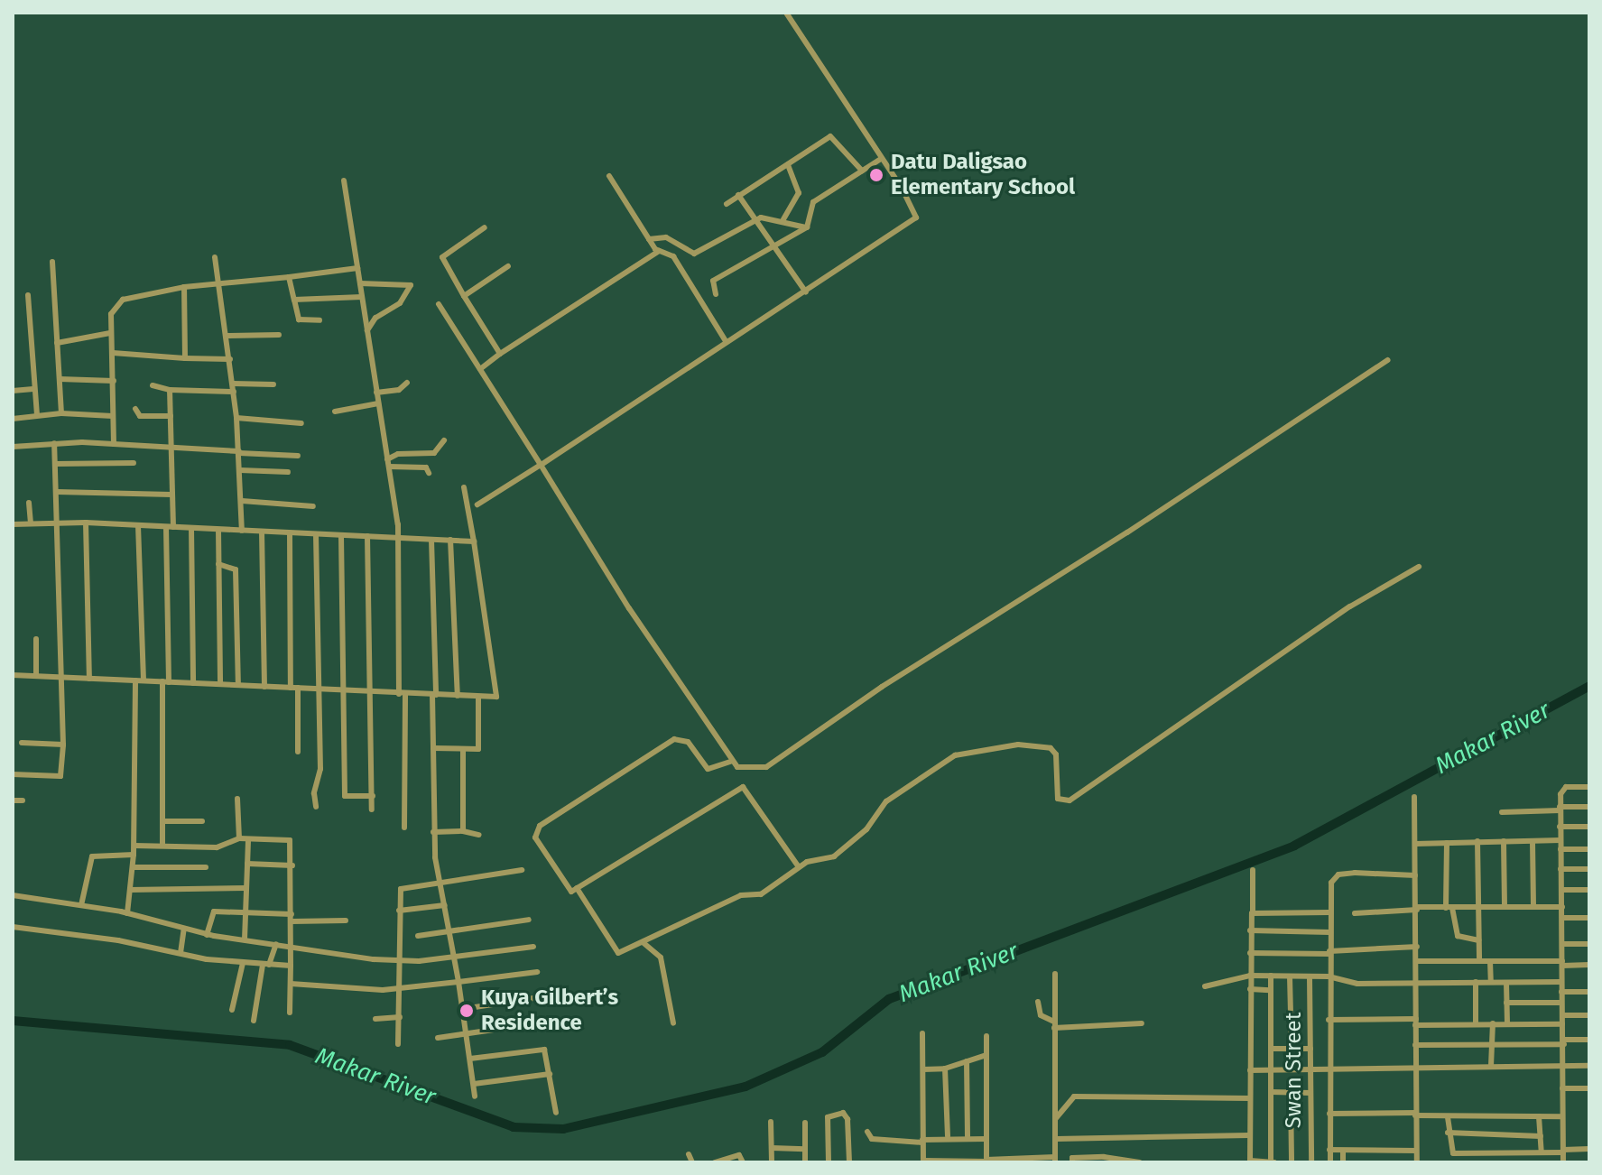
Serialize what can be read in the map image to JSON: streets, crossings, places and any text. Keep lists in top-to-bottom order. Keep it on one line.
{"streets":{"street":["Swan Street"]},"water":["Makar River"],"places":["Datu Daligsao Elementary School","Kuya Gilbert’s Residence"]}
